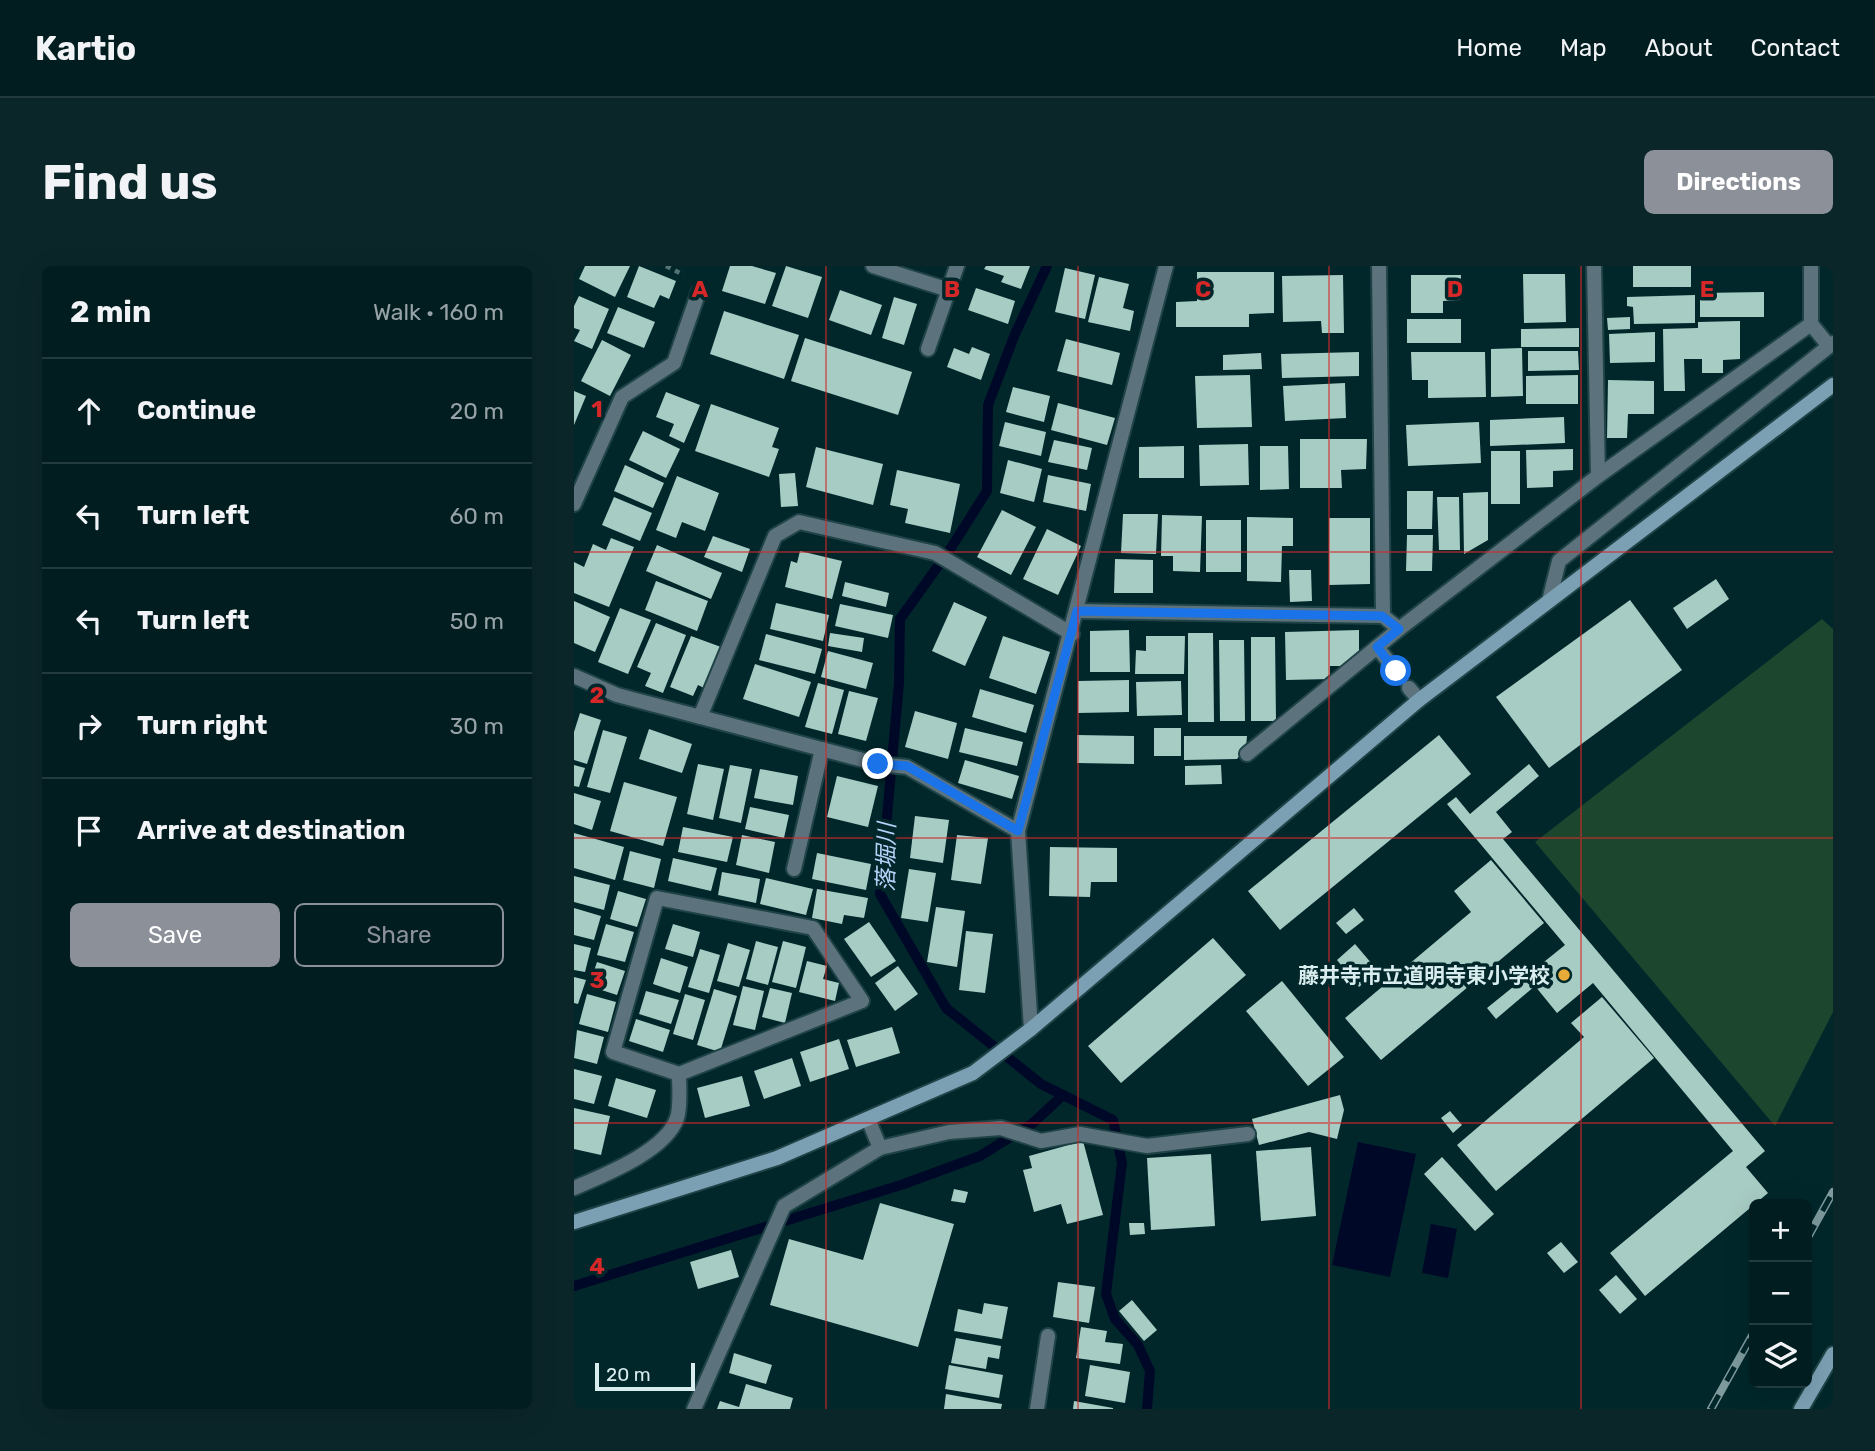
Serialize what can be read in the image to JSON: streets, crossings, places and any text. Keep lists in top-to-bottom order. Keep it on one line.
{"water":["落堀川"],"places":["藤井寺市立道明寺東小学校"],"scale_bar":"20 m","page":{"header":"Kartio","nav":["Home","Map","About","Contact"],"buttons":["Directions",["Save","Share"]],"title":"Find us","heading":["2 min","Walk · 160 m"],"list":[["Continue","20 m"],["Turn left","60 m"],["Turn left","50 m"],["Turn right","30 m"],"Arrive at destination"],"map_buttons":["+","−"],"scale":"20 m"},"grid":{"columns":["A","B","C","D","E"],"rows":["1","2","3","4"]}}
